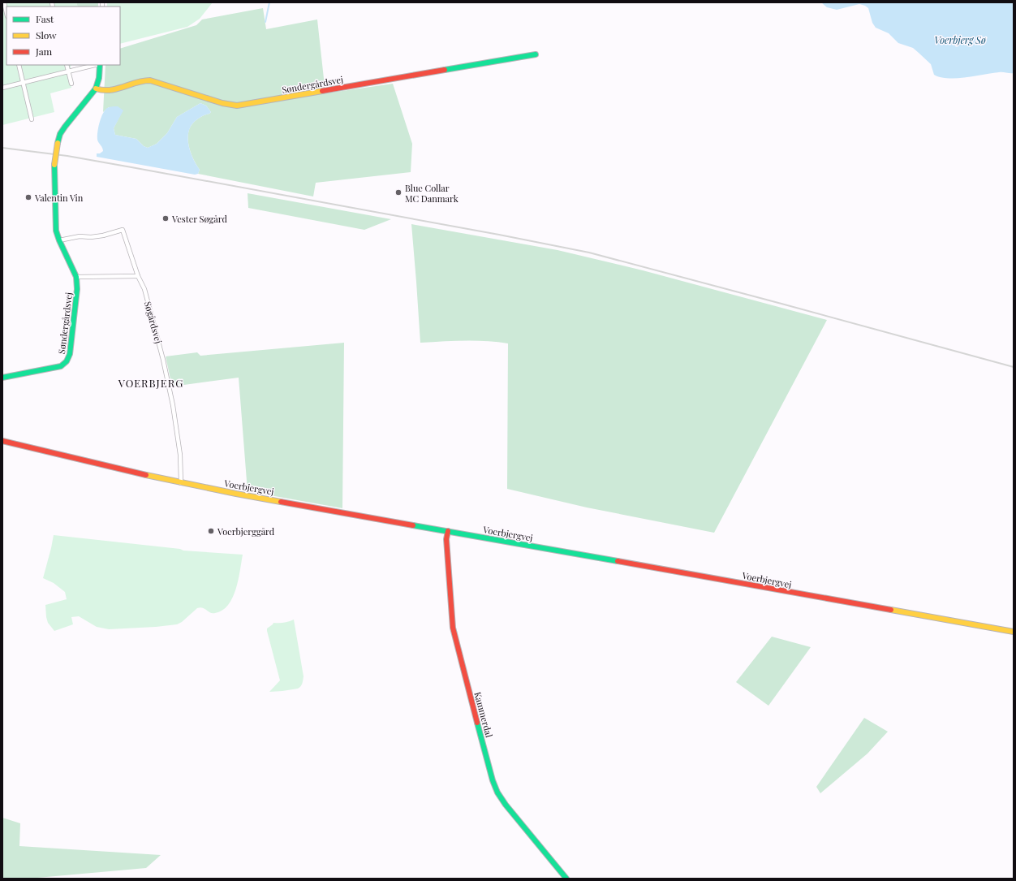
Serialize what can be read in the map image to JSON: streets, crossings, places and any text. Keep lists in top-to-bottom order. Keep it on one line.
{"streets":{"street":["Søndergårdsvej","Søgårdsvej","Voerbjergvej","Kammerdal"]},"crossings":[["Søndergårdsvej","Søgårdsvej"],["Søgårdsvej","Voerbjergvej"],["Voerbjergvej","Kammerdal"]],"districts":["VOERBJERG"],"water":["Voerbjerg Sø"],"places":["Blue Collar MC Danmark","Valentin Vin","Vester Søgård","Voerbjerggård"],"legend":["Fast","Slow","Jam"]}
